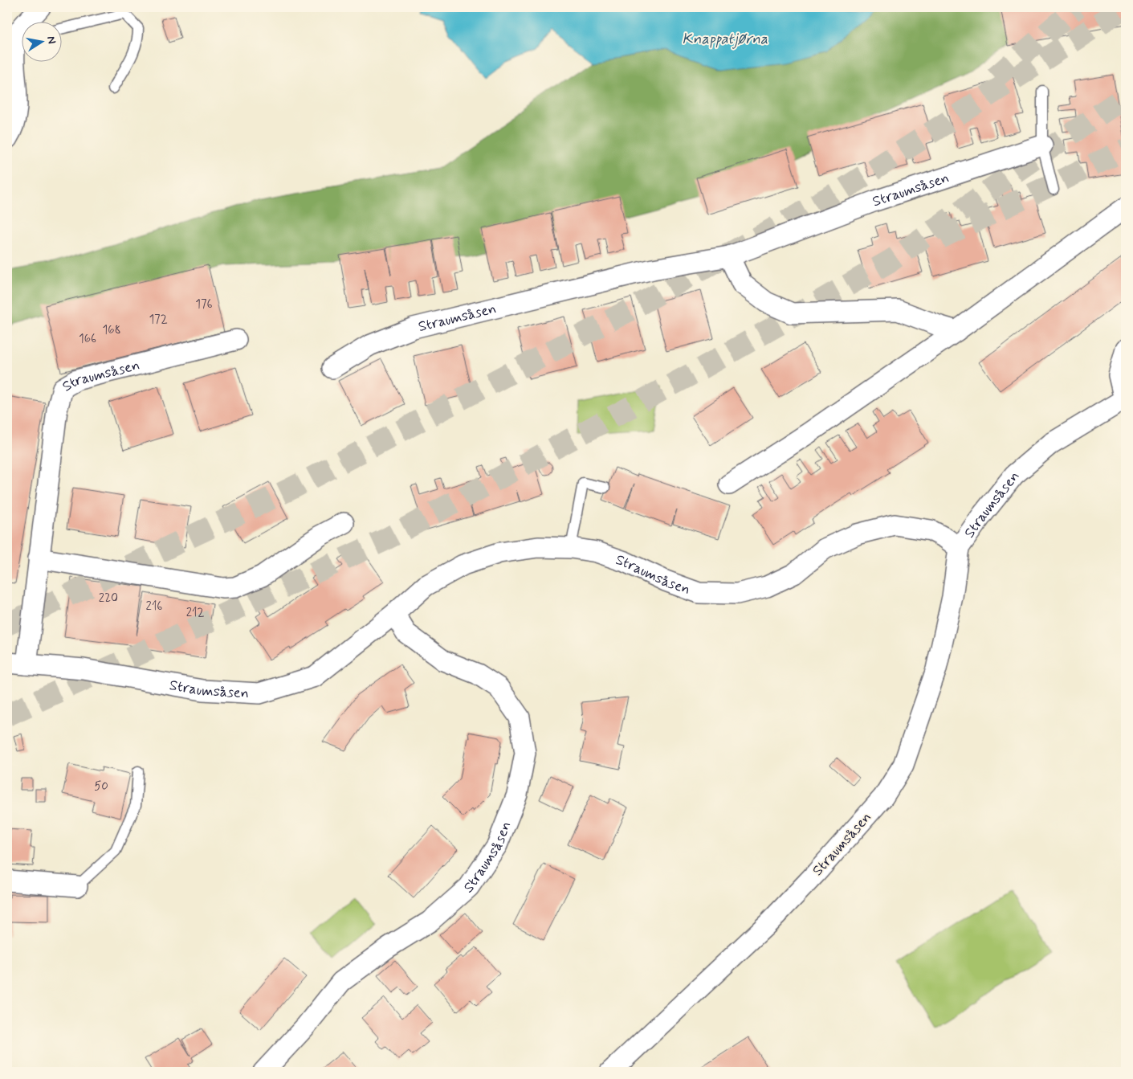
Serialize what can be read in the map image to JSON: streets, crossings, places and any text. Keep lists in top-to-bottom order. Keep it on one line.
{"streets":{"street":["Straumsåsen"]},"water":["Knappatjørna"],"house_numbers":["176","172","168","166","220","216","212","50"],"north":"right"}
